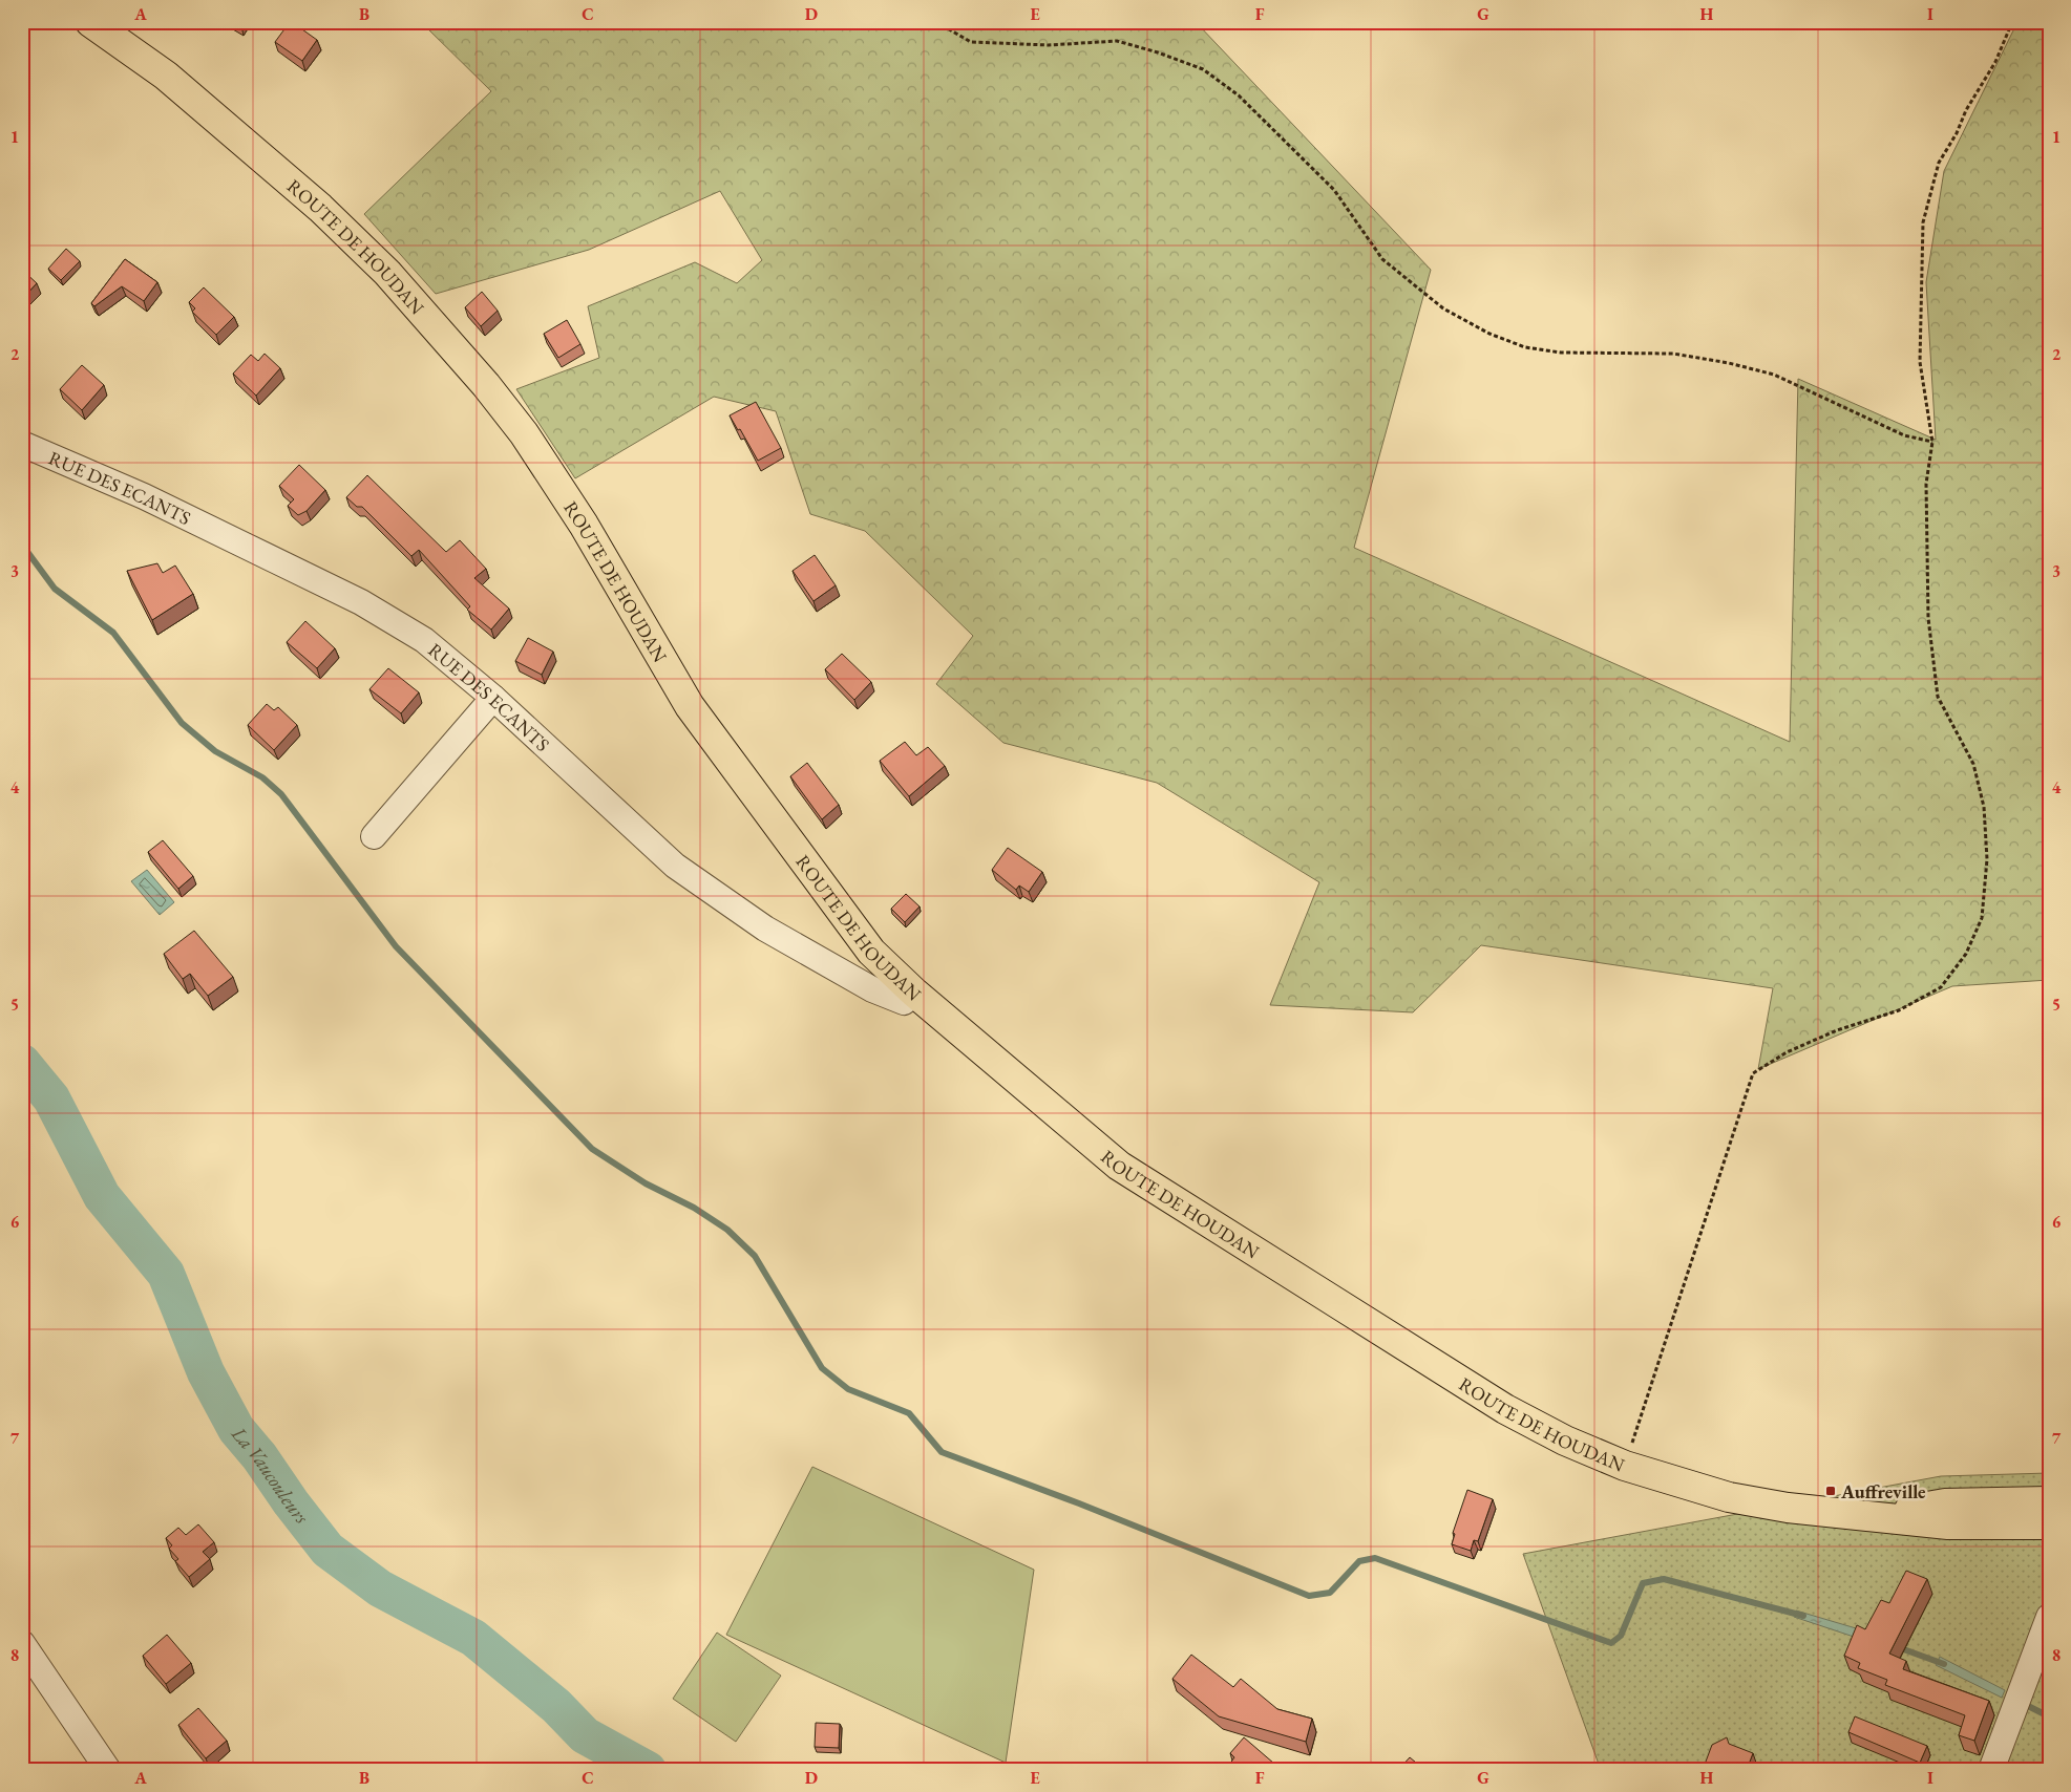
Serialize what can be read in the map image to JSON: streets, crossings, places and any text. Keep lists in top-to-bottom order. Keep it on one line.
{"streets":{"main road":["ROUTE DE HOUDAN"],"street":["RUE DES ECANTS"]},"crossings":[["ROUTE DE HOUDAN","RUE DES ECANTS"]],"water":["La Vaucouleurs"],"places":{"transit":["Auffreville"]},"grid":{"columns":["A","B","C","D","E","F","G","H","I"],"rows":["1","2","3","4","5","6","7","8"]}}
